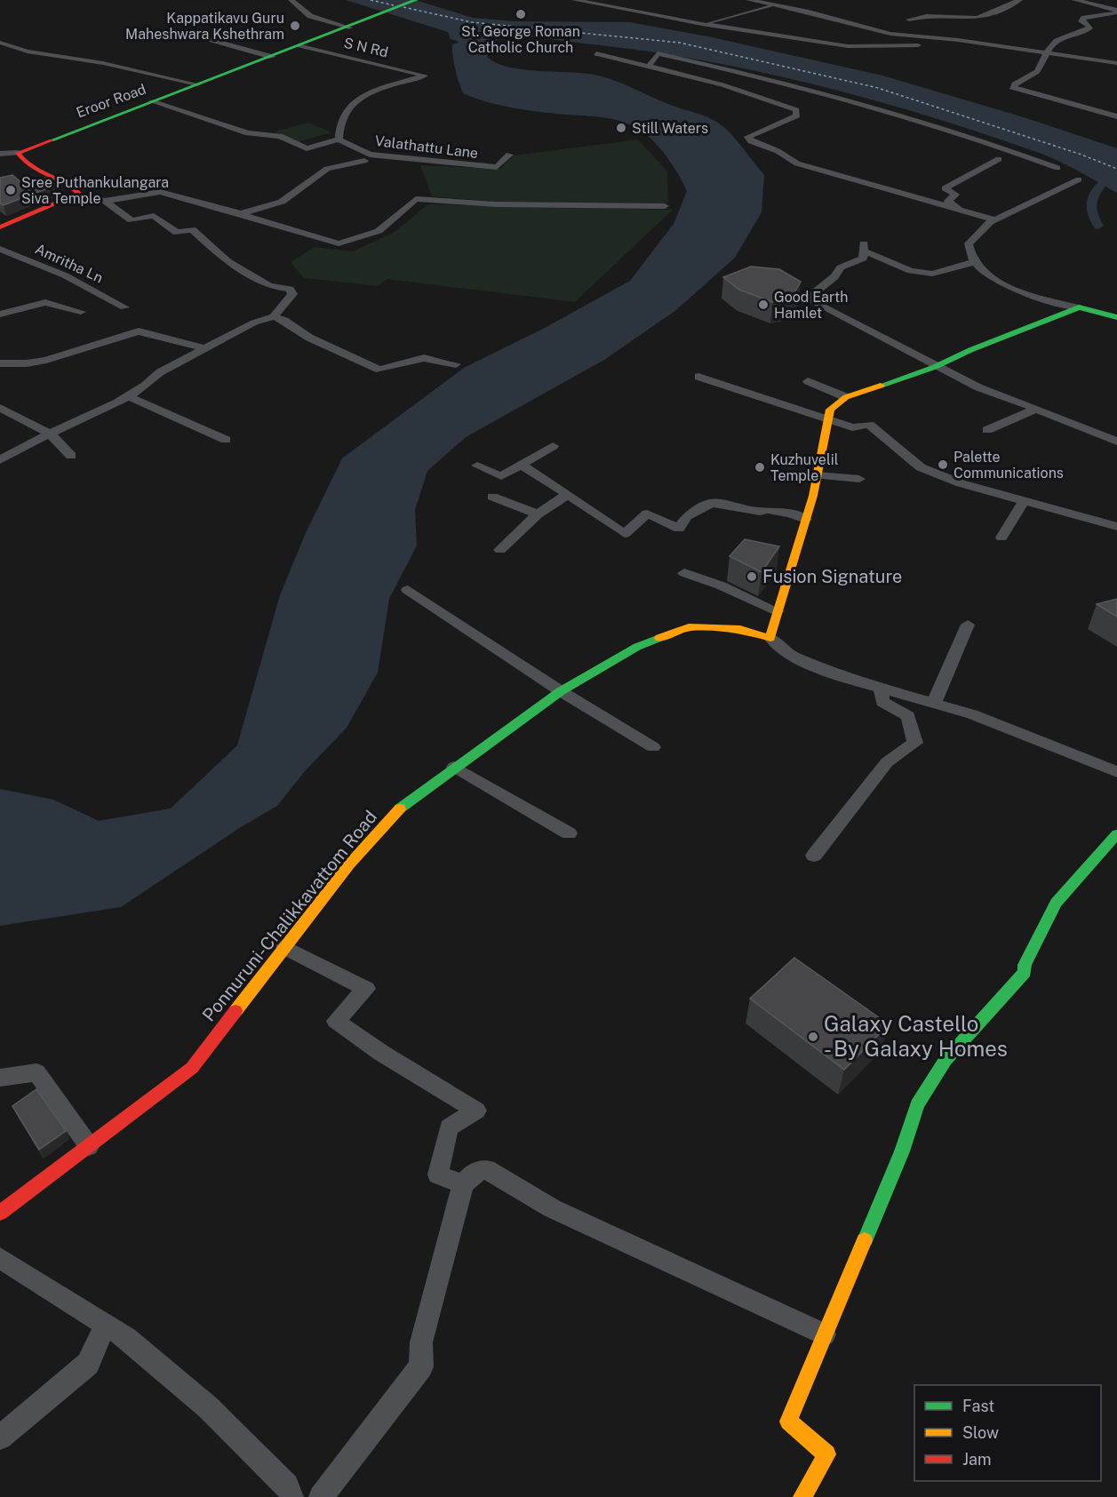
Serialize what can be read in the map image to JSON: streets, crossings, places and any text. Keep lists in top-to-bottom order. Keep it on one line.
{"streets":{"street":["S N Rd","Eroor Road","Valathattu Lane","Amritha Ln","Ponnuruni-Chalikkavattom Road"]},"crossings":[["S N Rd","Eroor Road"],["S N Rd","Valathattu Lane"]],"places":["St. George Roman Catholic Church","Kappatikavu Guru Maheshwara Kshethram","Still Waters","Sree Puthankulangara Siva Temple","Good Earth Hamlet","Palette Communications","Kuzhuvelil Temple","Fusion Signature","Galaxy Castello - By Galaxy Homes"],"legend":["Fast","Slow","Jam"]}
